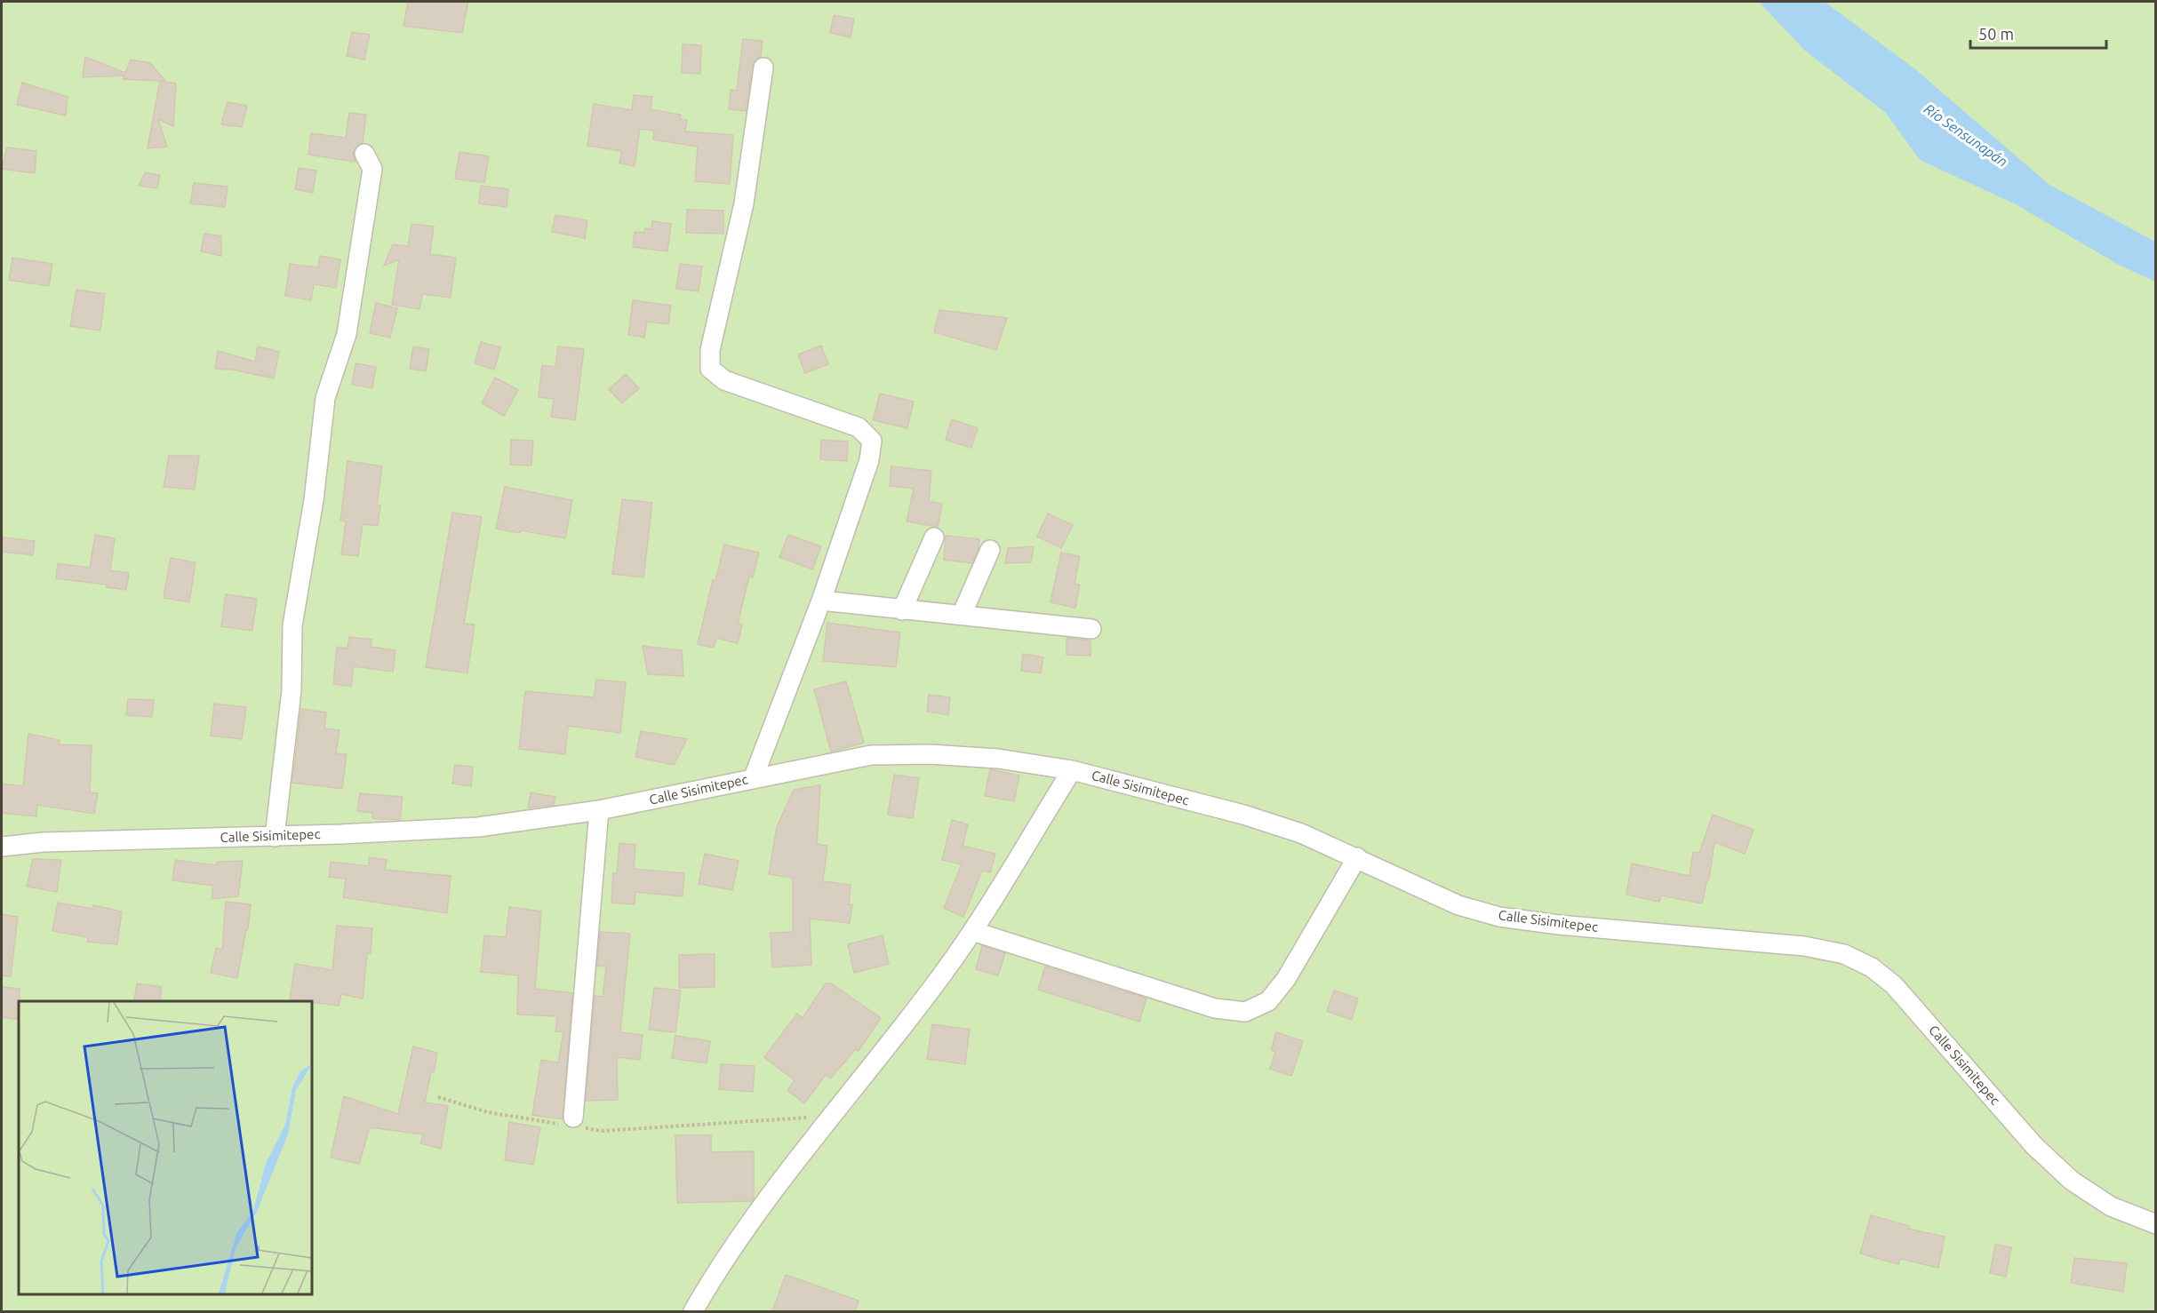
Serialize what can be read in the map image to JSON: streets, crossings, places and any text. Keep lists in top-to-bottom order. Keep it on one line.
{"streets":{"street":["Calle Sisimitepec"]},"water":["Río Sensunapán"],"scale_bar":"50 m"}
